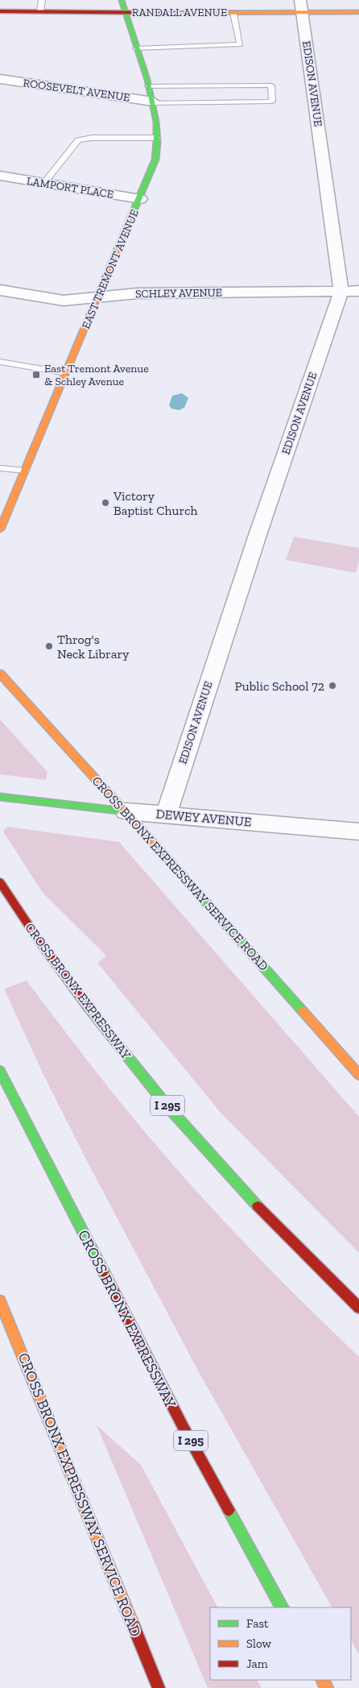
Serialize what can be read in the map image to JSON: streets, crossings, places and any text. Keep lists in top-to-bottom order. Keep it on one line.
{"streets":{"main road":["RANDALL AVENUE","EAST TREMONT AVENUE","DEWEY AVENUE","CROSS BRONX EXPRESSWAY SERVICE ROAD","CROSS BRONX EXPRESSWAY","I 295"],"street":["EDISON AVENUE","ROOSEVELT AVENUE","LAMPORT PLACE","SCHLEY AVENUE"]},"crossings":[["RANDALL AVENUE","EDISON AVENUE"],["RANDALL AVENUE","EAST TREMONT AVENUE"],["EDISON AVENUE","SCHLEY AVENUE"],["EDISON AVENUE","DEWEY AVENUE"],["ROOSEVELT AVENUE","EAST TREMONT AVENUE"],["LAMPORT PLACE","EAST TREMONT AVENUE"],["EAST TREMONT AVENUE","SCHLEY AVENUE"],["DEWEY AVENUE","CROSS BRONX EXPRESSWAY SERVICE ROAD"]],"places":{"transit":["East Tremont Avenue & Schley Avenue"],"other":["Victory Baptist Church","Throg's Neck Library","Public School 72"]},"legend":["Fast","Slow","Jam"]}
